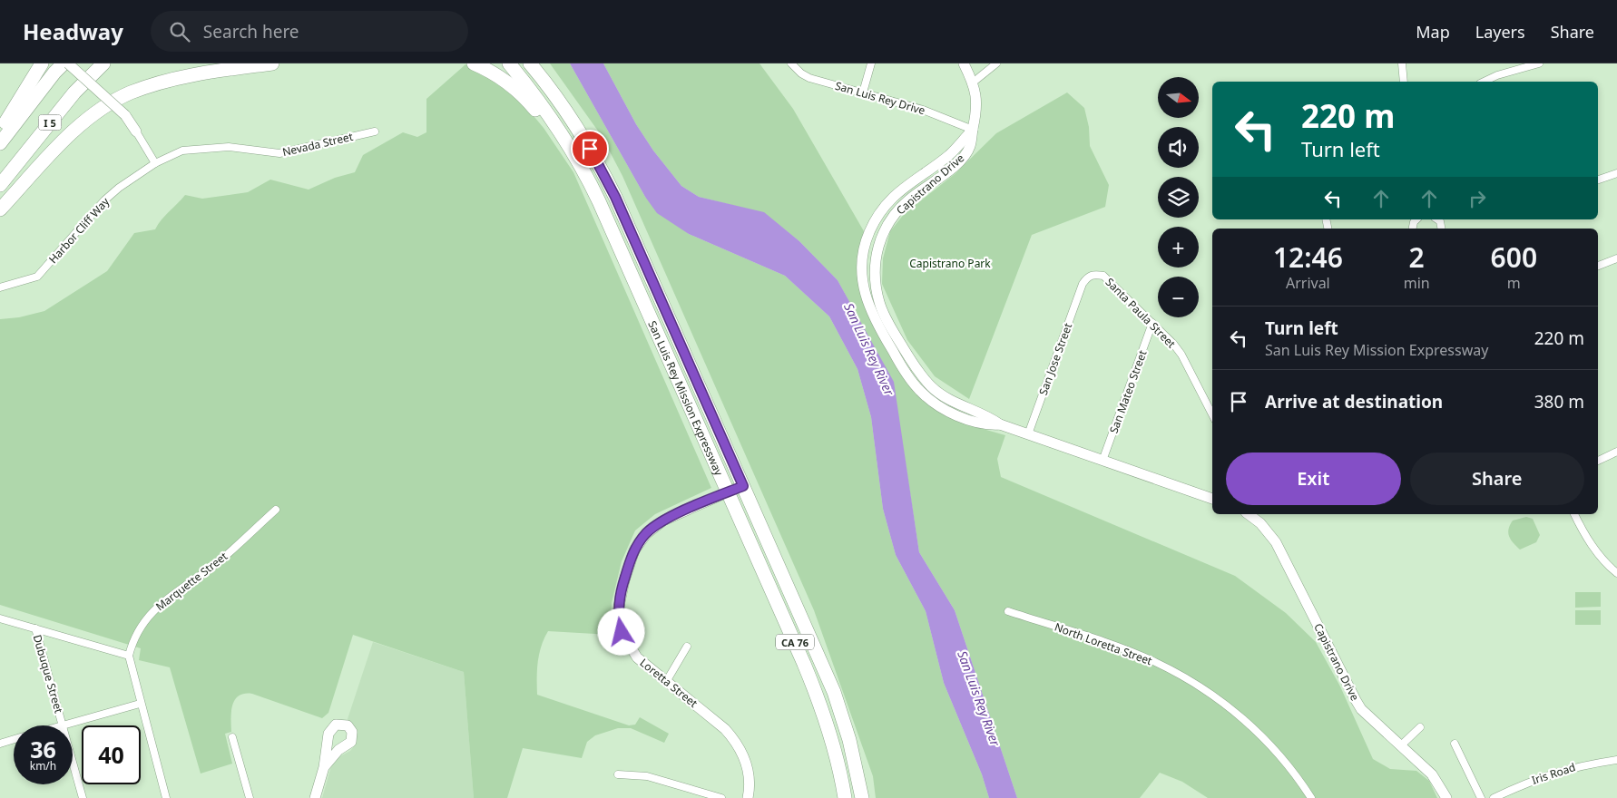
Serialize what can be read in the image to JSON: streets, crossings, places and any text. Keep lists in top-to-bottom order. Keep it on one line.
{"streets":{"highway":["I 5","San Luis Rey Mission Expressway","CA 76"],"street":["San Luis Rey Drive","Nevada Street","Capistrano Drive","Harbor Cliff Way","Santa Paula Street","San Jose Street","San Mateo Street","Marquette Street","North Loretta Street","Dubuque Street","Loretta Street","Iris Road"]},"crossings":[["San Luis Rey Drive","Capistrano Drive"],["Nevada Street","Harbor Cliff Way"],["Capistrano Drive","San Jose Street"],["Capistrano Drive","San Mateo Street"],["Santa Paula Street","San Jose Street"],["Santa Paula Street","San Mateo Street"],["San Luis Rey Mission Expressway","CA 76"],["San Luis Rey Mission Expressway","Loretta Street"]],"water":["San Luis Rey River"],"parks":["Capistrano Park"],"north":"right","page":{"header":"Headway","search":"Search here","nav":["Map","Layers","Share"],"map_buttons":["+","−"],"turn":["220 m","Turn left"],"eta":["12:46","Arrival","2","min","600","m"],"list":[{"name":"Turn left","note":"San Luis Rey Mission Expressway","value":"220 m"},{"name":"Arrive at destination","value":"380 m"}],"buttons":["Exit","Share"],"speed":"36 km/h","limit":"40"}}
